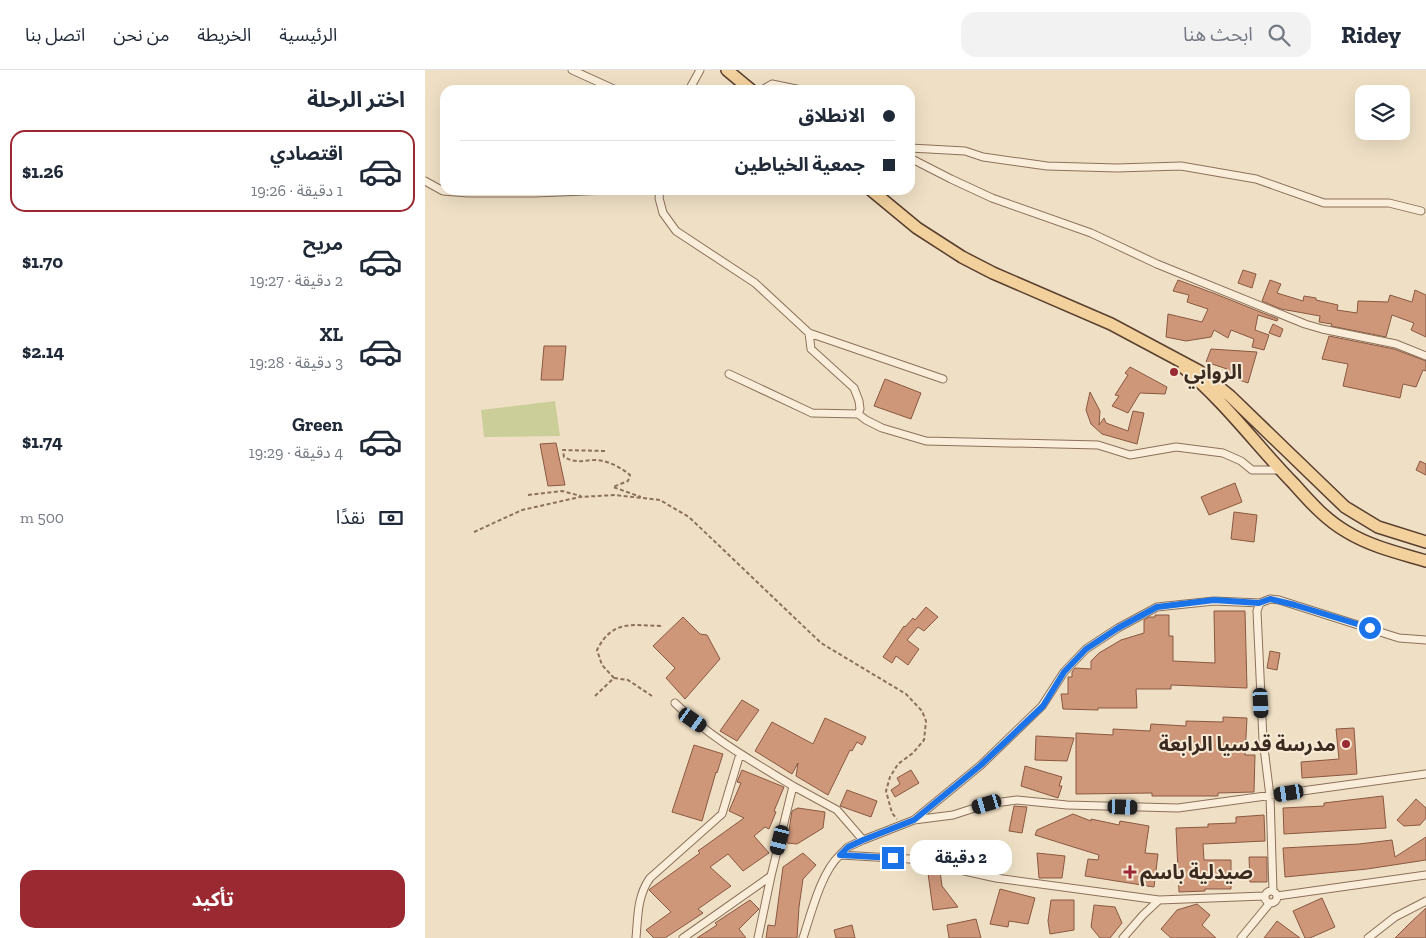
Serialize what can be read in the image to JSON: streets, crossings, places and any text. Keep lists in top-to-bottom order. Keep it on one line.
{"places":{"other":["الروابي","مدرسة قدسيا الرابعة"],"health":["صيدلية باسم"]},"page":{"header":"Ridey","search":"ابحث هنا","nav":["الرئيسية","الخريطة","من نحن","اتصل بنا"],"heading":"اختر الرحلة","banner":["الانطلاق","جمعية الخياطين"],"list":[{"name":"اقتصادي","note":"1 دقيقة · 19:26","value":"$1.26"},{"name":"مريح","note":"2 دقيقة · 19:27","value":"$1.70"},{"name":"XL","note":"3 دقيقة · 19:28","value":"$2.14"},{"name":"Green","note":"4 دقيقة · 19:29","value":"$1.74"}],"pay":["نقدًا","500 m"],"bubble":"2 دقيقة","buttons":"تأكيد"}}
